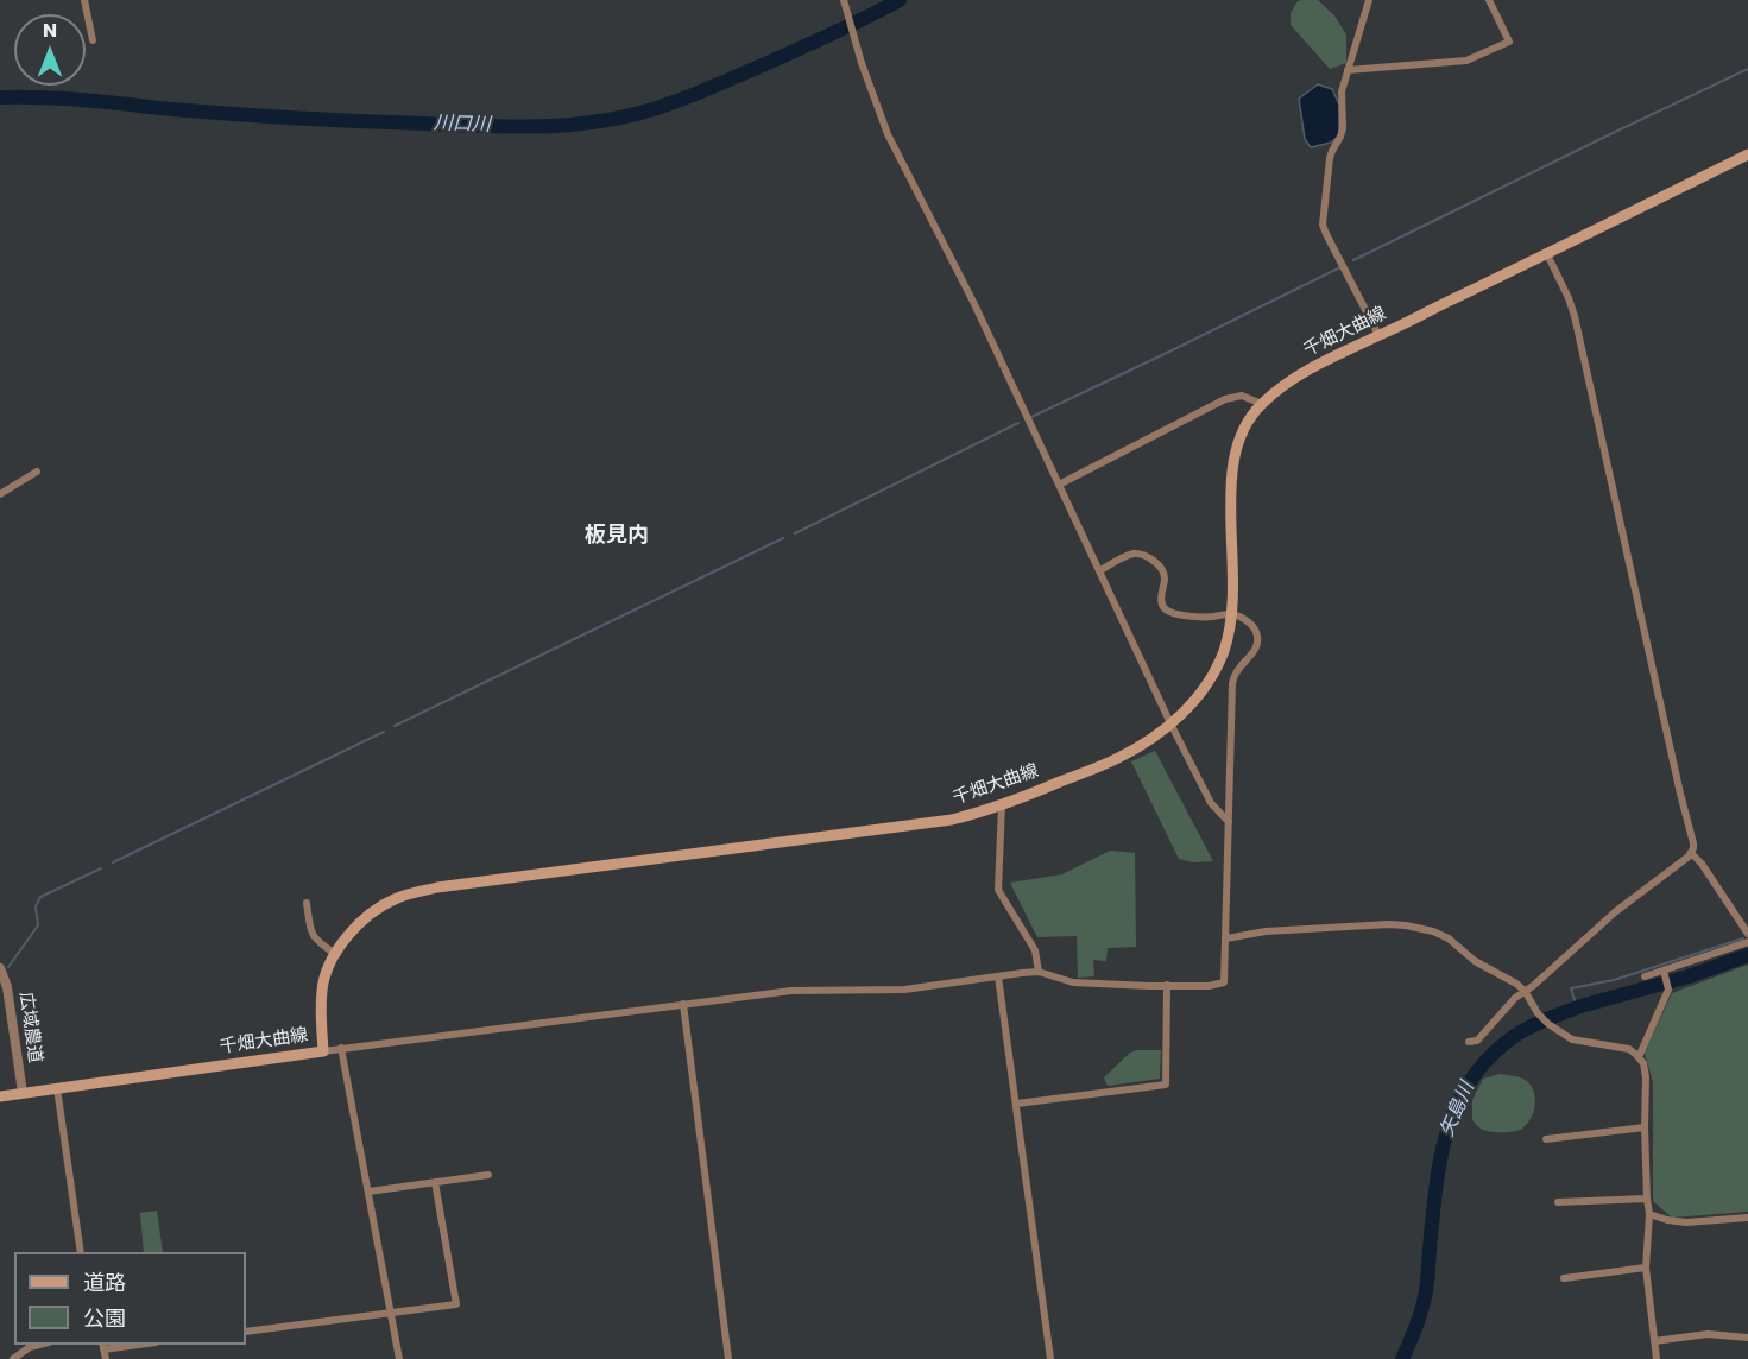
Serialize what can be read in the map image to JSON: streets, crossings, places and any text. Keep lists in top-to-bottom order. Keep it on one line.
{"streets":{"main road":["千畑大曲線"],"street":["広域農道"]},"crossings":[["千畑大曲線","広域農道"]],"districts":["板見内"],"water":["川口川","矢島川"],"legend":["道路","公園"],"north":"top"}
